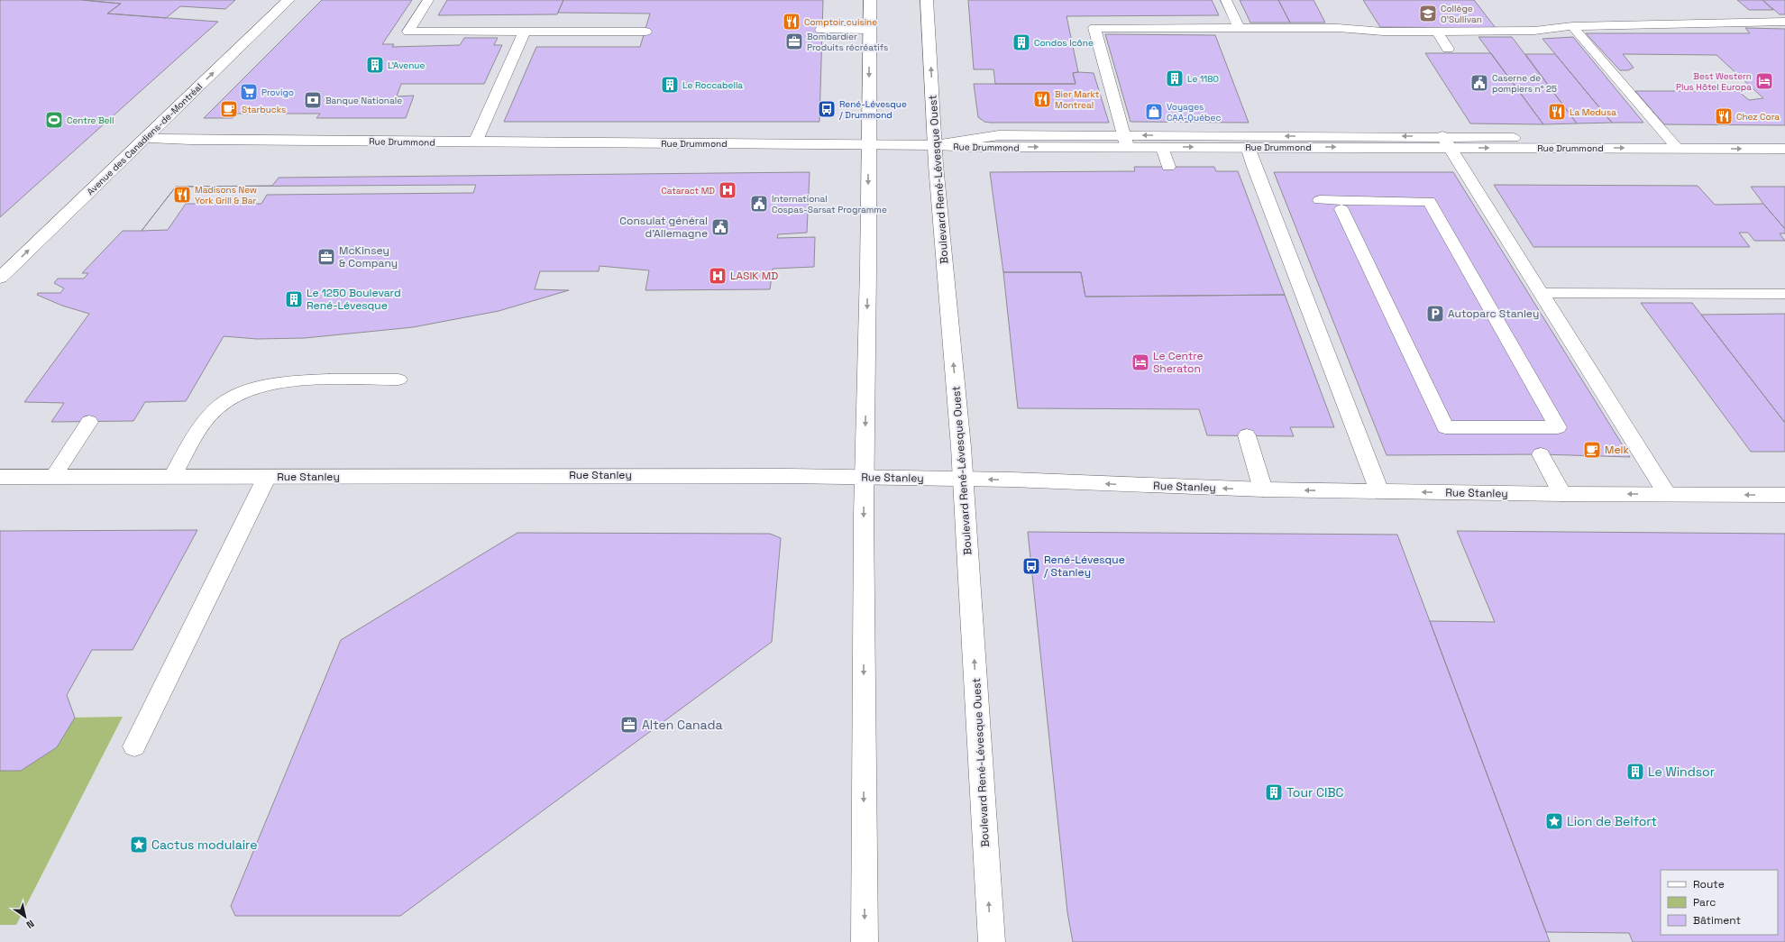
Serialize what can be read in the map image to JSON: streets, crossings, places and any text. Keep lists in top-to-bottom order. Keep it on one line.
{"streets":{"street":["Avenue des Canadiens-de-Montréal","Rue Drummond","Boulevard René-Lévesque Ouest","Rue Stanley"]},"crossings":[["Avenue des Canadiens-de-Montréal","Rue Drummond"],["Rue Drummond","Boulevard René-Lévesque Ouest"],["Boulevard René-Lévesque Ouest","Rue Stanley"]],"one_way":["Avenue des Canadiens-de-Montréal","Rue Stanley"],"places":{"school or university":["Collège O'Sullivan"],"restaurant":["Comptoir cuisine","Bier Markt Montreal","La Medusa","Chez Cora","Madisons New York Grill & Bar"],"office":["Bombardier Produits récréatifs","McKinsey & Company","Alten Canada"],"building":["Condos Icône","L'Avenue","Le 1180","Le Roccabella","Le 1250 Boulevard René-Lévesque","Le Windsor","Tour CIBC"],"hotel":["Best Western Plus Hôtel Europa","Le Centre Sheraton"],"public building":["Caserne de pompiers n° 25","International Cospas-Sarsat Programme","Consulat général d'Allemagne"],"supermarket":["Provigo"],"bank":["Banque Nationale"],"cafe":["Starbucks","Melk"],"bus stop":["René-Lévesque / Drummond","René-Lévesque / Stanley"],"shop":["Voyages CAA-Québec"],"sports":["Centre Bell"],"hospital":["Cataract MD","LASIK MD"],"parking":["Autoparc Stanley"],"place":["Lion de Belfort","Cactus modulaire"]},"legend":["Route","Parc","Bâtiment"],"north":"bottom right"}
